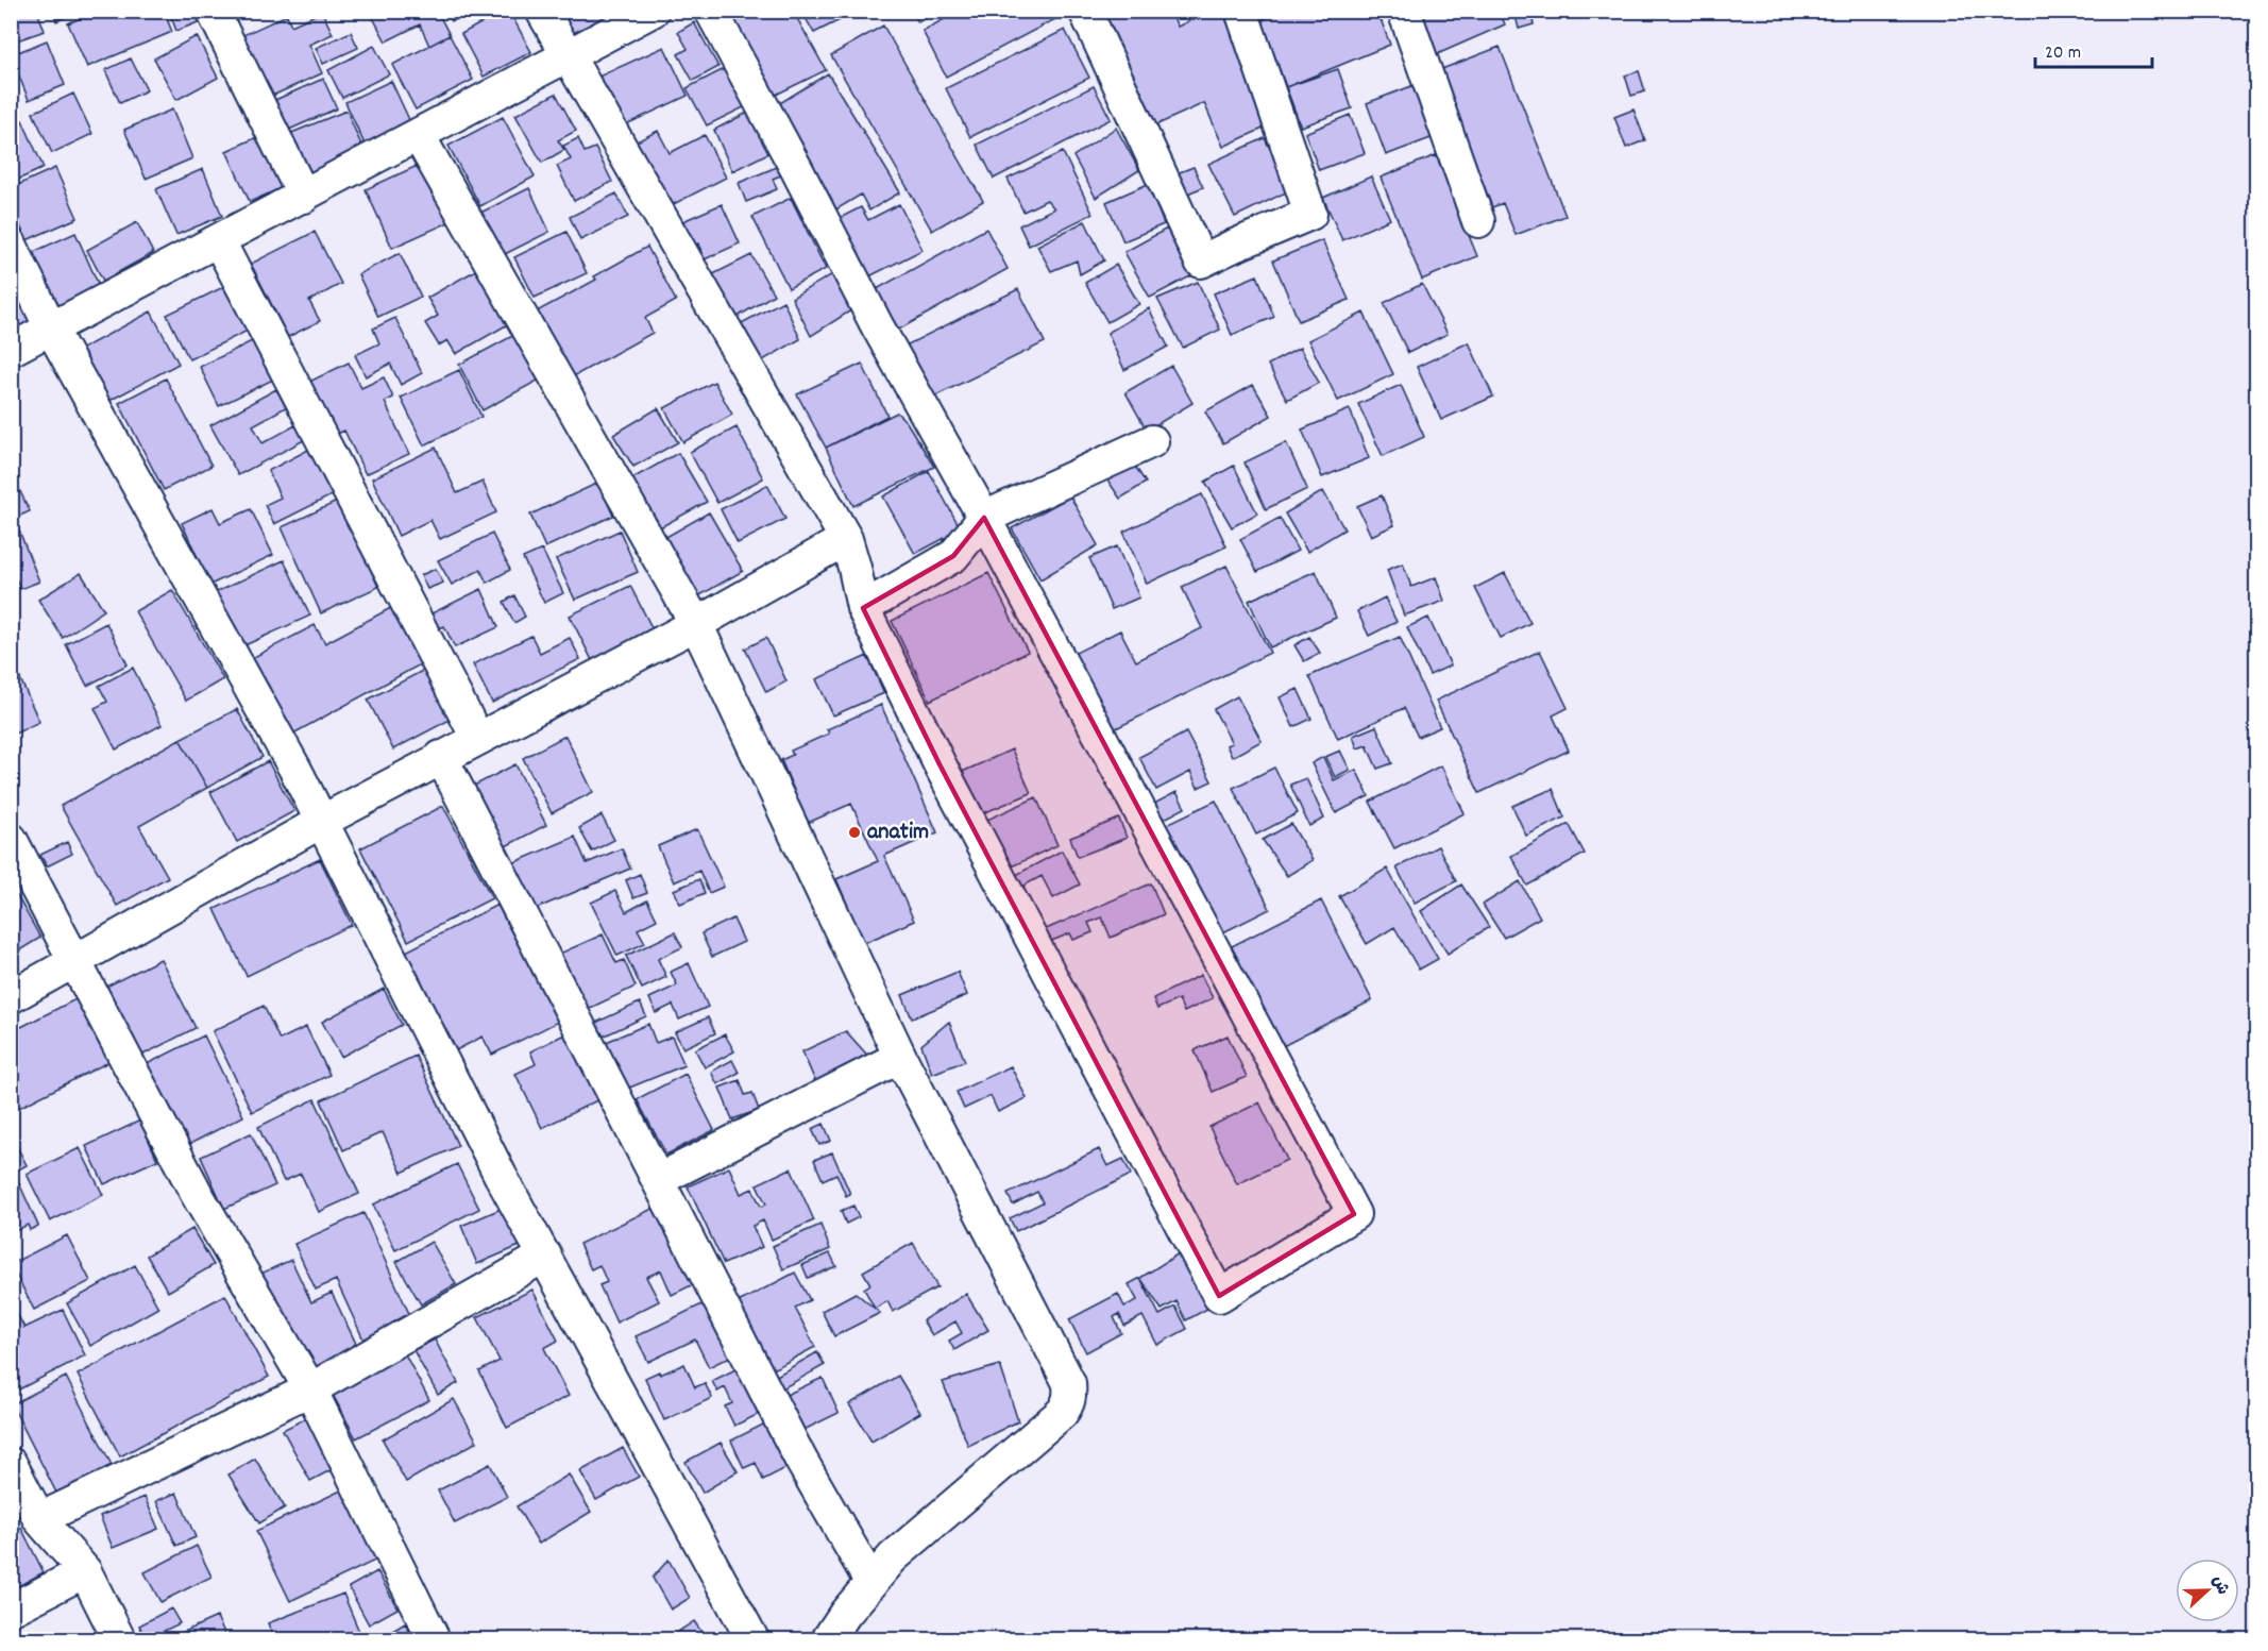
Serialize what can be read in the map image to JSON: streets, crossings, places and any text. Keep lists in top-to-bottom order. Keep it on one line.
{"places":["anatim"],"scale_bar":"20 m","north":"right"}
